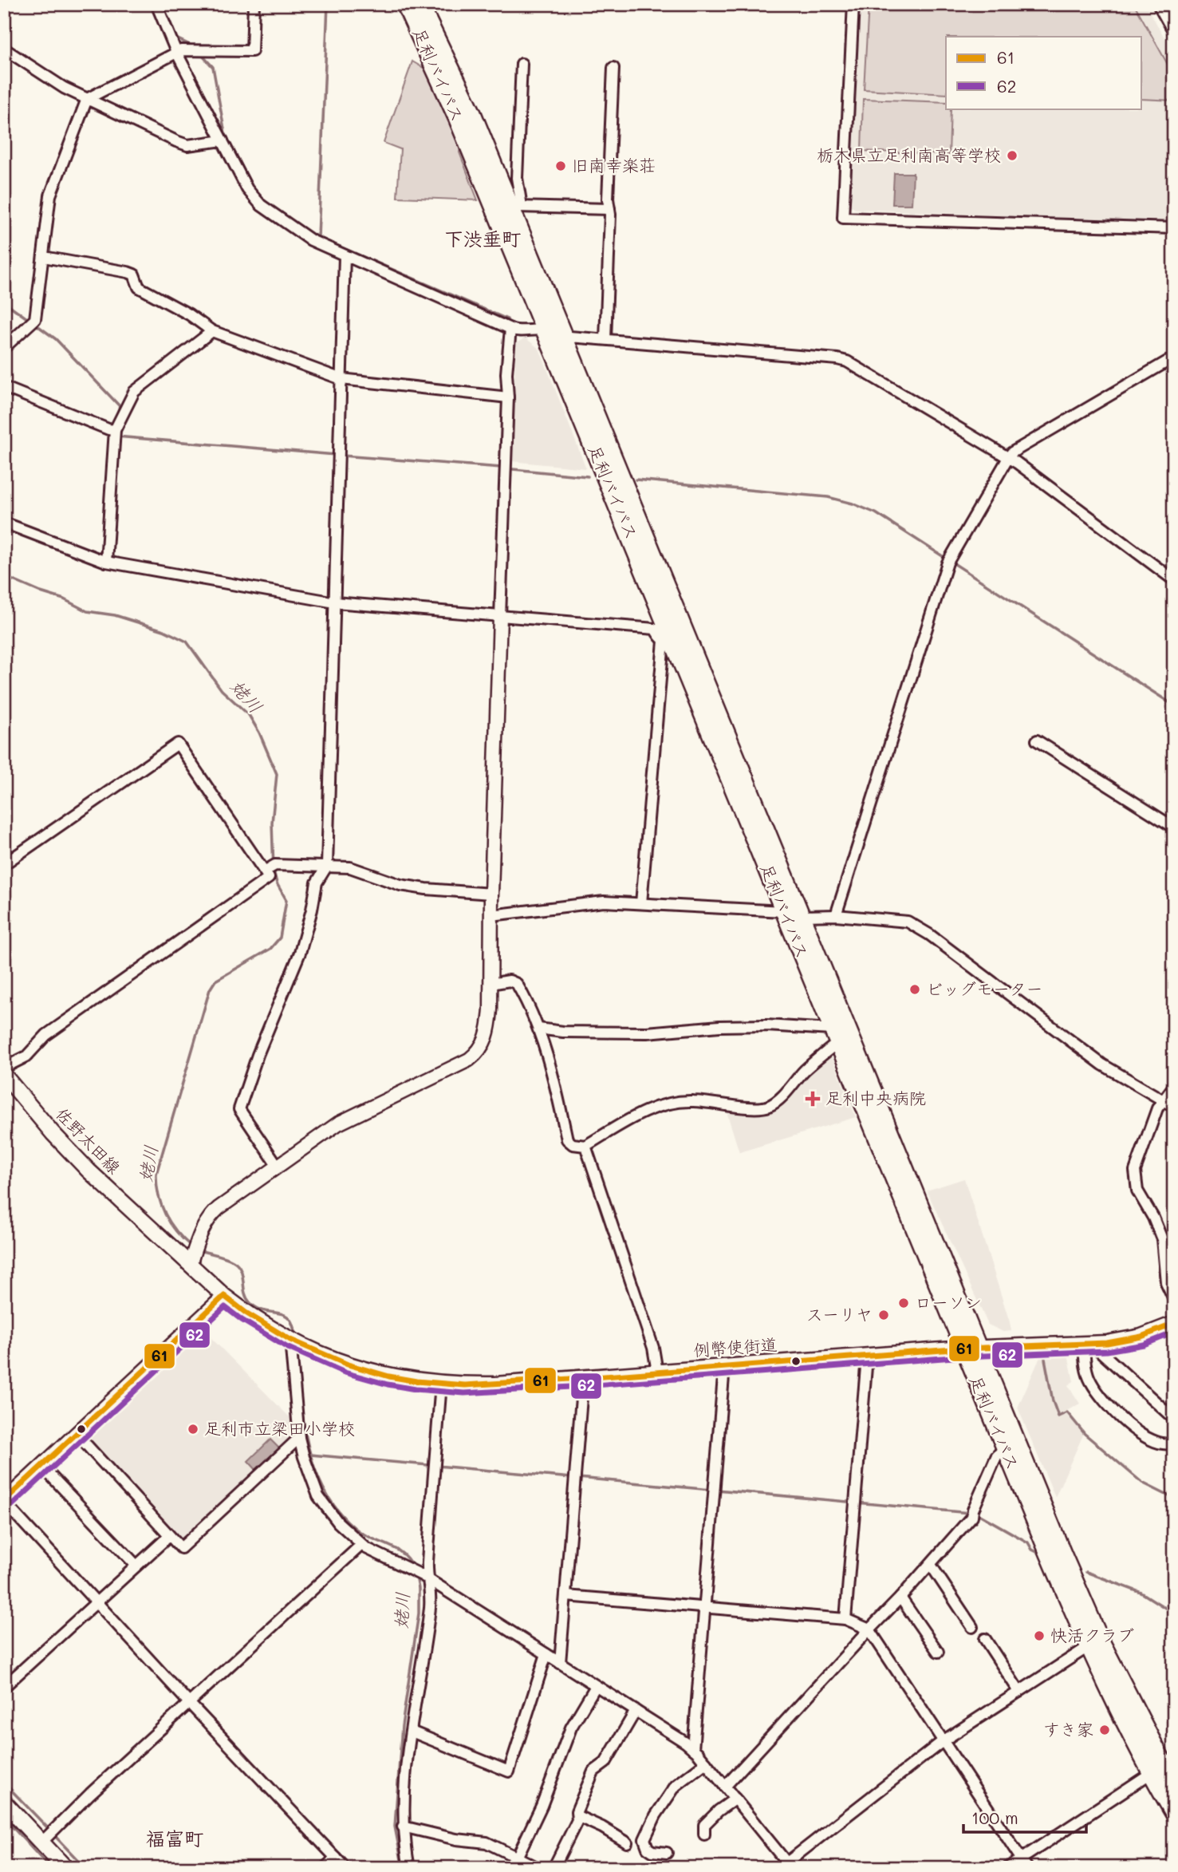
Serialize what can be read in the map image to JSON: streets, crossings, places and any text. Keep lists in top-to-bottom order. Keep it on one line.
{"streets":{"highway":["足利バイパス"],"main road":["佐野太田線","例幣使街道"]},"crossings":[["足利バイパス","例幣使街道"],["佐野太田線","例幣使街道"]],"districts":["下渋垂町","福富町"],"water":["姥川"],"places":{"other":["栃木県立足利南高等学校","旧南幸楽荘","ビッグモーター","ローソン","スーリヤ","足利市立梁田小学校","快活クラブ","すき家"],"health":["足利中央病院"]},"lines":["transit line 61","transit line 62"],"legend":["61","62"],"scale_bar":"100 m"}
